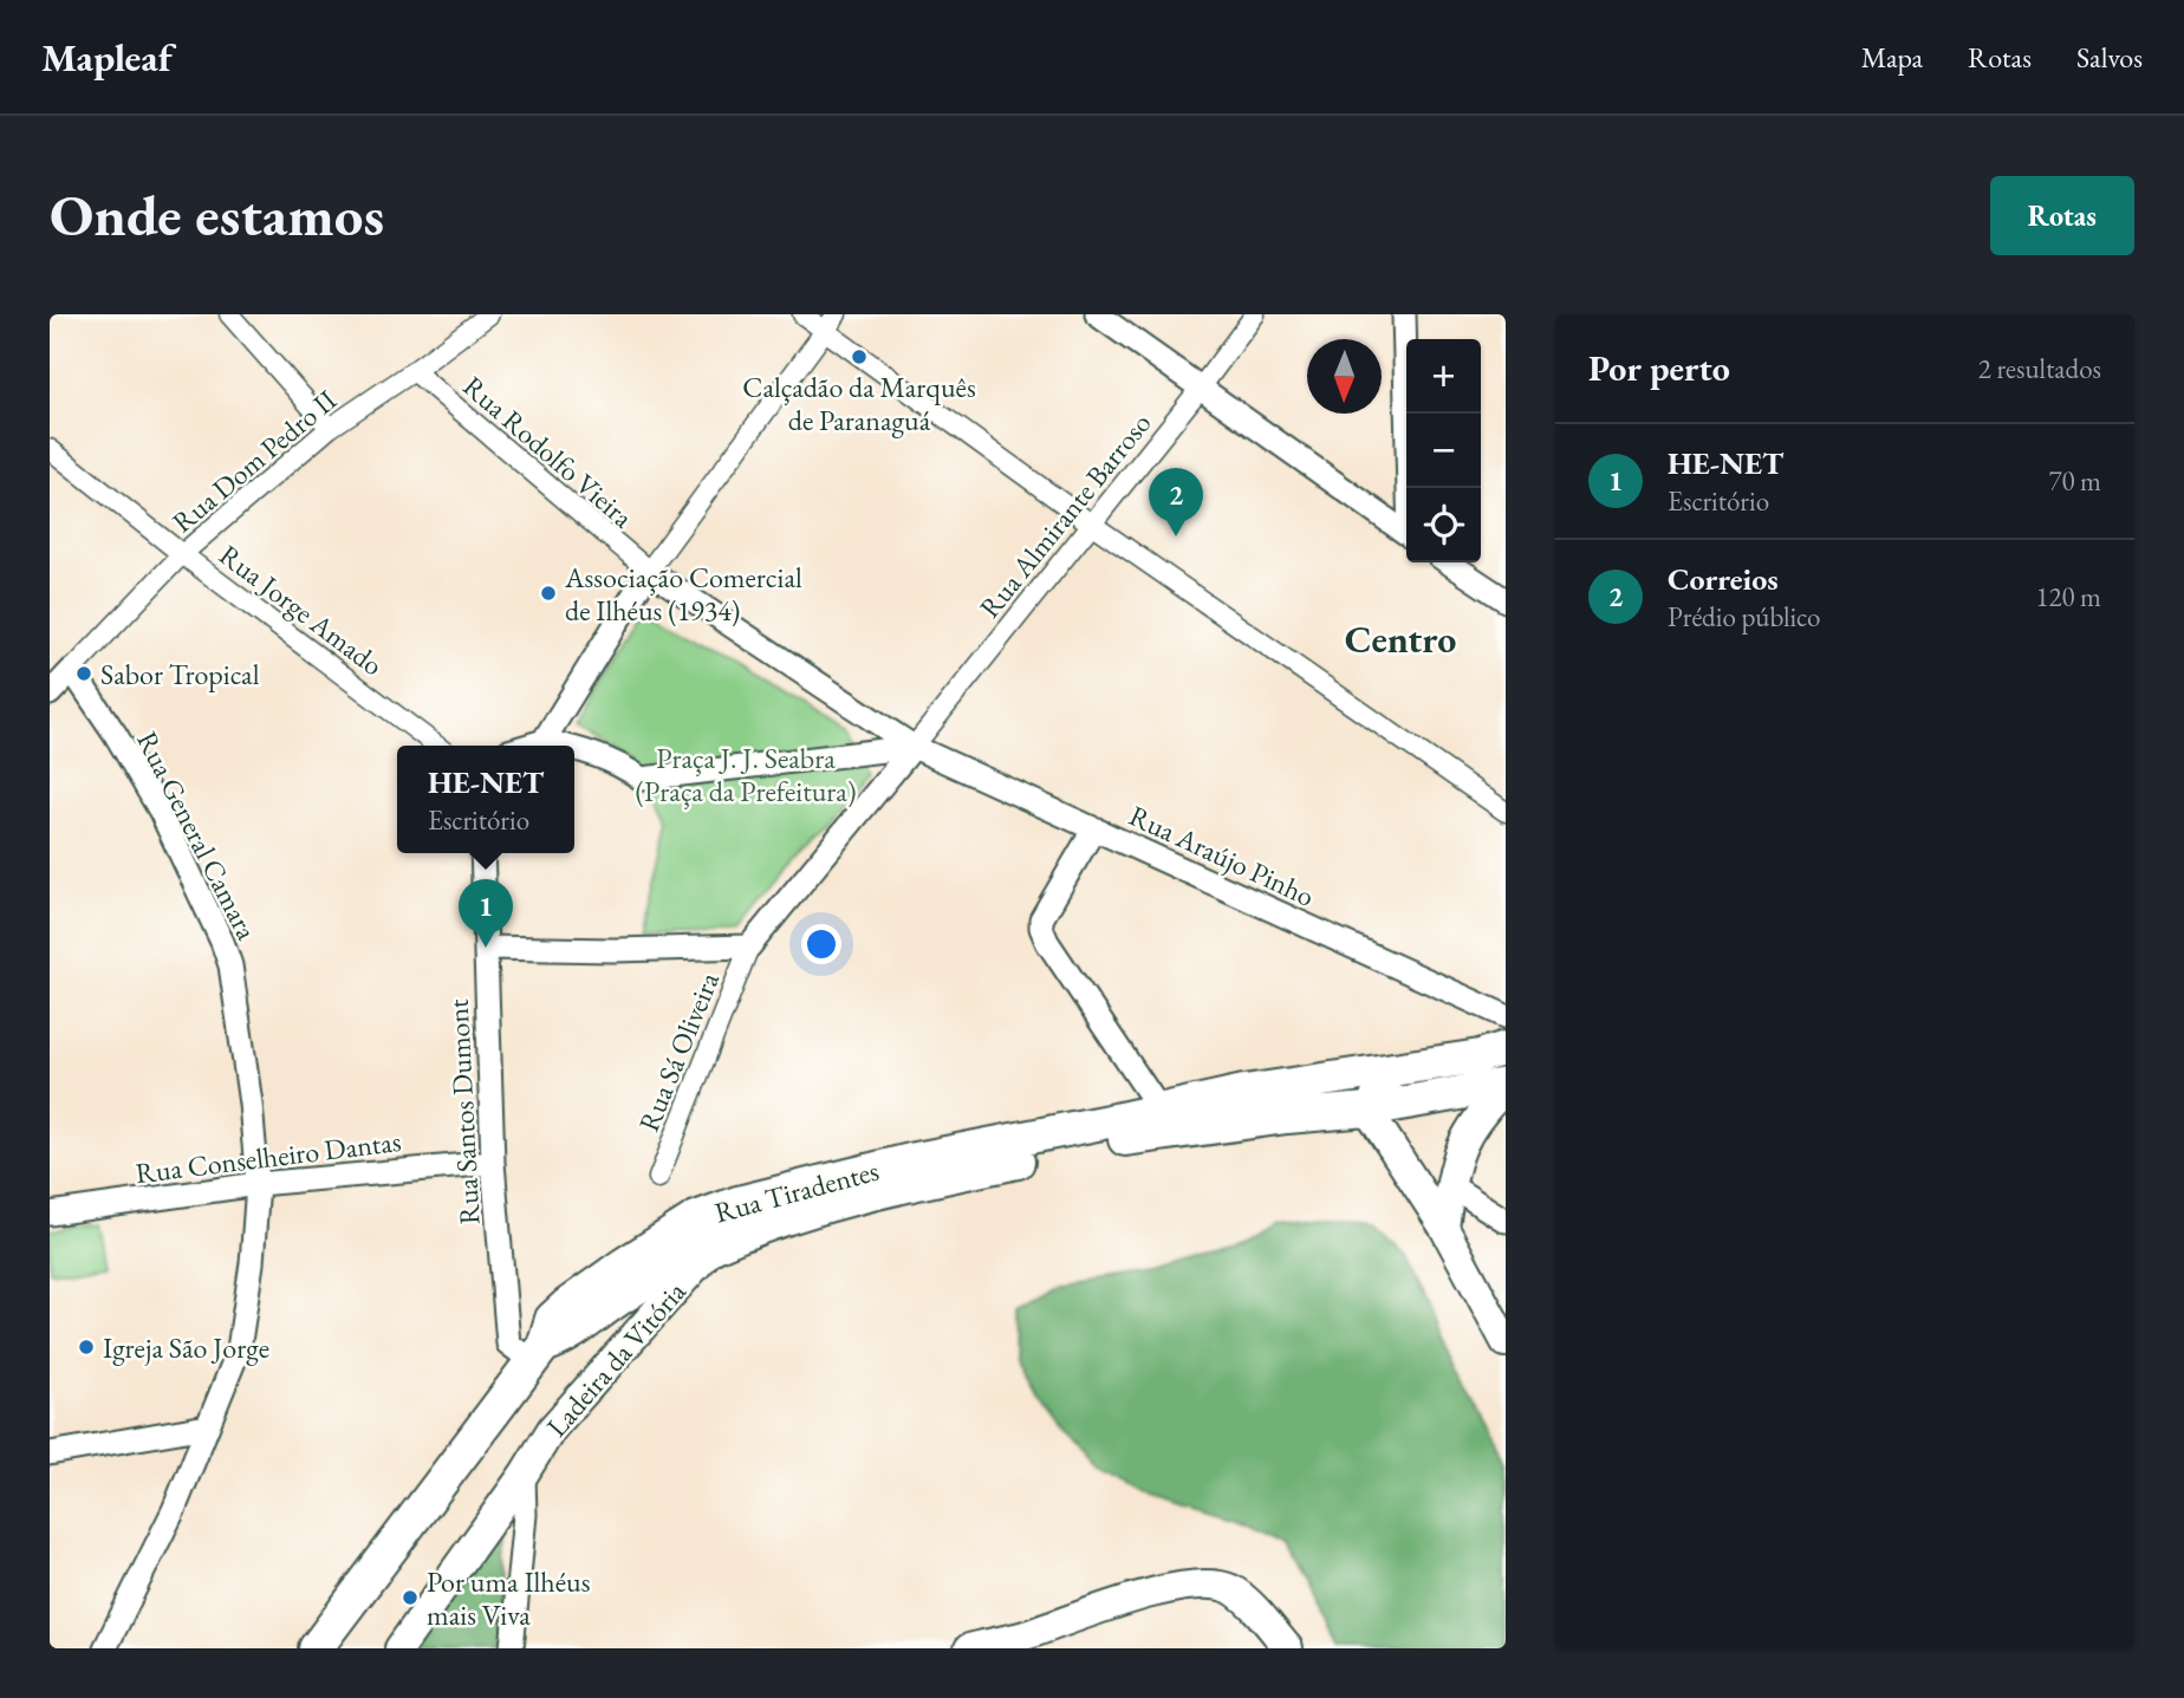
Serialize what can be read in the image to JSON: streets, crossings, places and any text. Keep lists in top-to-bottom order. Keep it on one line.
{"streets":{"main road":["Rua Tiradentes"],"street":["Rua Rodolfo Vieira","Rua Dom Pedro II","Rua Almirante Barroso","Rua Jorge Amado","Rua General Camara","Rua Araújo Pinho","Rua Sá Oliveira","Rua Santos Dumont","Rua Conselheiro Dantas","Ladeira da Vitória"]},"crossings":[["Rua Rodolfo Vieira","Rua Dom Pedro II"],["Rua Rodolfo Vieira","Rua Araújo Pinho"],["Rua Dom Pedro II","Rua Jorge Amado"],["Rua Dom Pedro II","Rua General Camara"],["Rua Almirante Barroso","Rua Araújo Pinho"],["Rua General Camara","Rua Conselheiro Dantas"],["Rua Santos Dumont","Rua Conselheiro Dantas"],["Rua Santos Dumont","Rua Tiradentes"],["Rua Tiradentes","Ladeira da Vitória"]],"districts":["Centro"],"parks":["Praça J. J. Seabra (Praça da Prefeitura)"],"places":["Calçadão da Marquês de Paranaguá","Associação Comercial de Ilhéus (1934)","Sabor Tropical","Igreja São Jorge","Por uma Ilhéus mais Viva"],"north":"bottom","page":{"header":"Mapleaf","nav":["Mapa","Rotas","Salvos"],"buttons":"Rotas","title":"Onde estamos","heading":["Por perto","2 resultados"],"map_buttons":["+","−"],"list":[{"mark":"1","name":"HE-NET","note":"Escritório","value":"70 m"},{"mark":"2","name":"Correios","note":"Prédio público","value":"120 m"}],"pins":["2","1"],"popup":["HE-NET","Escritório"]}}
